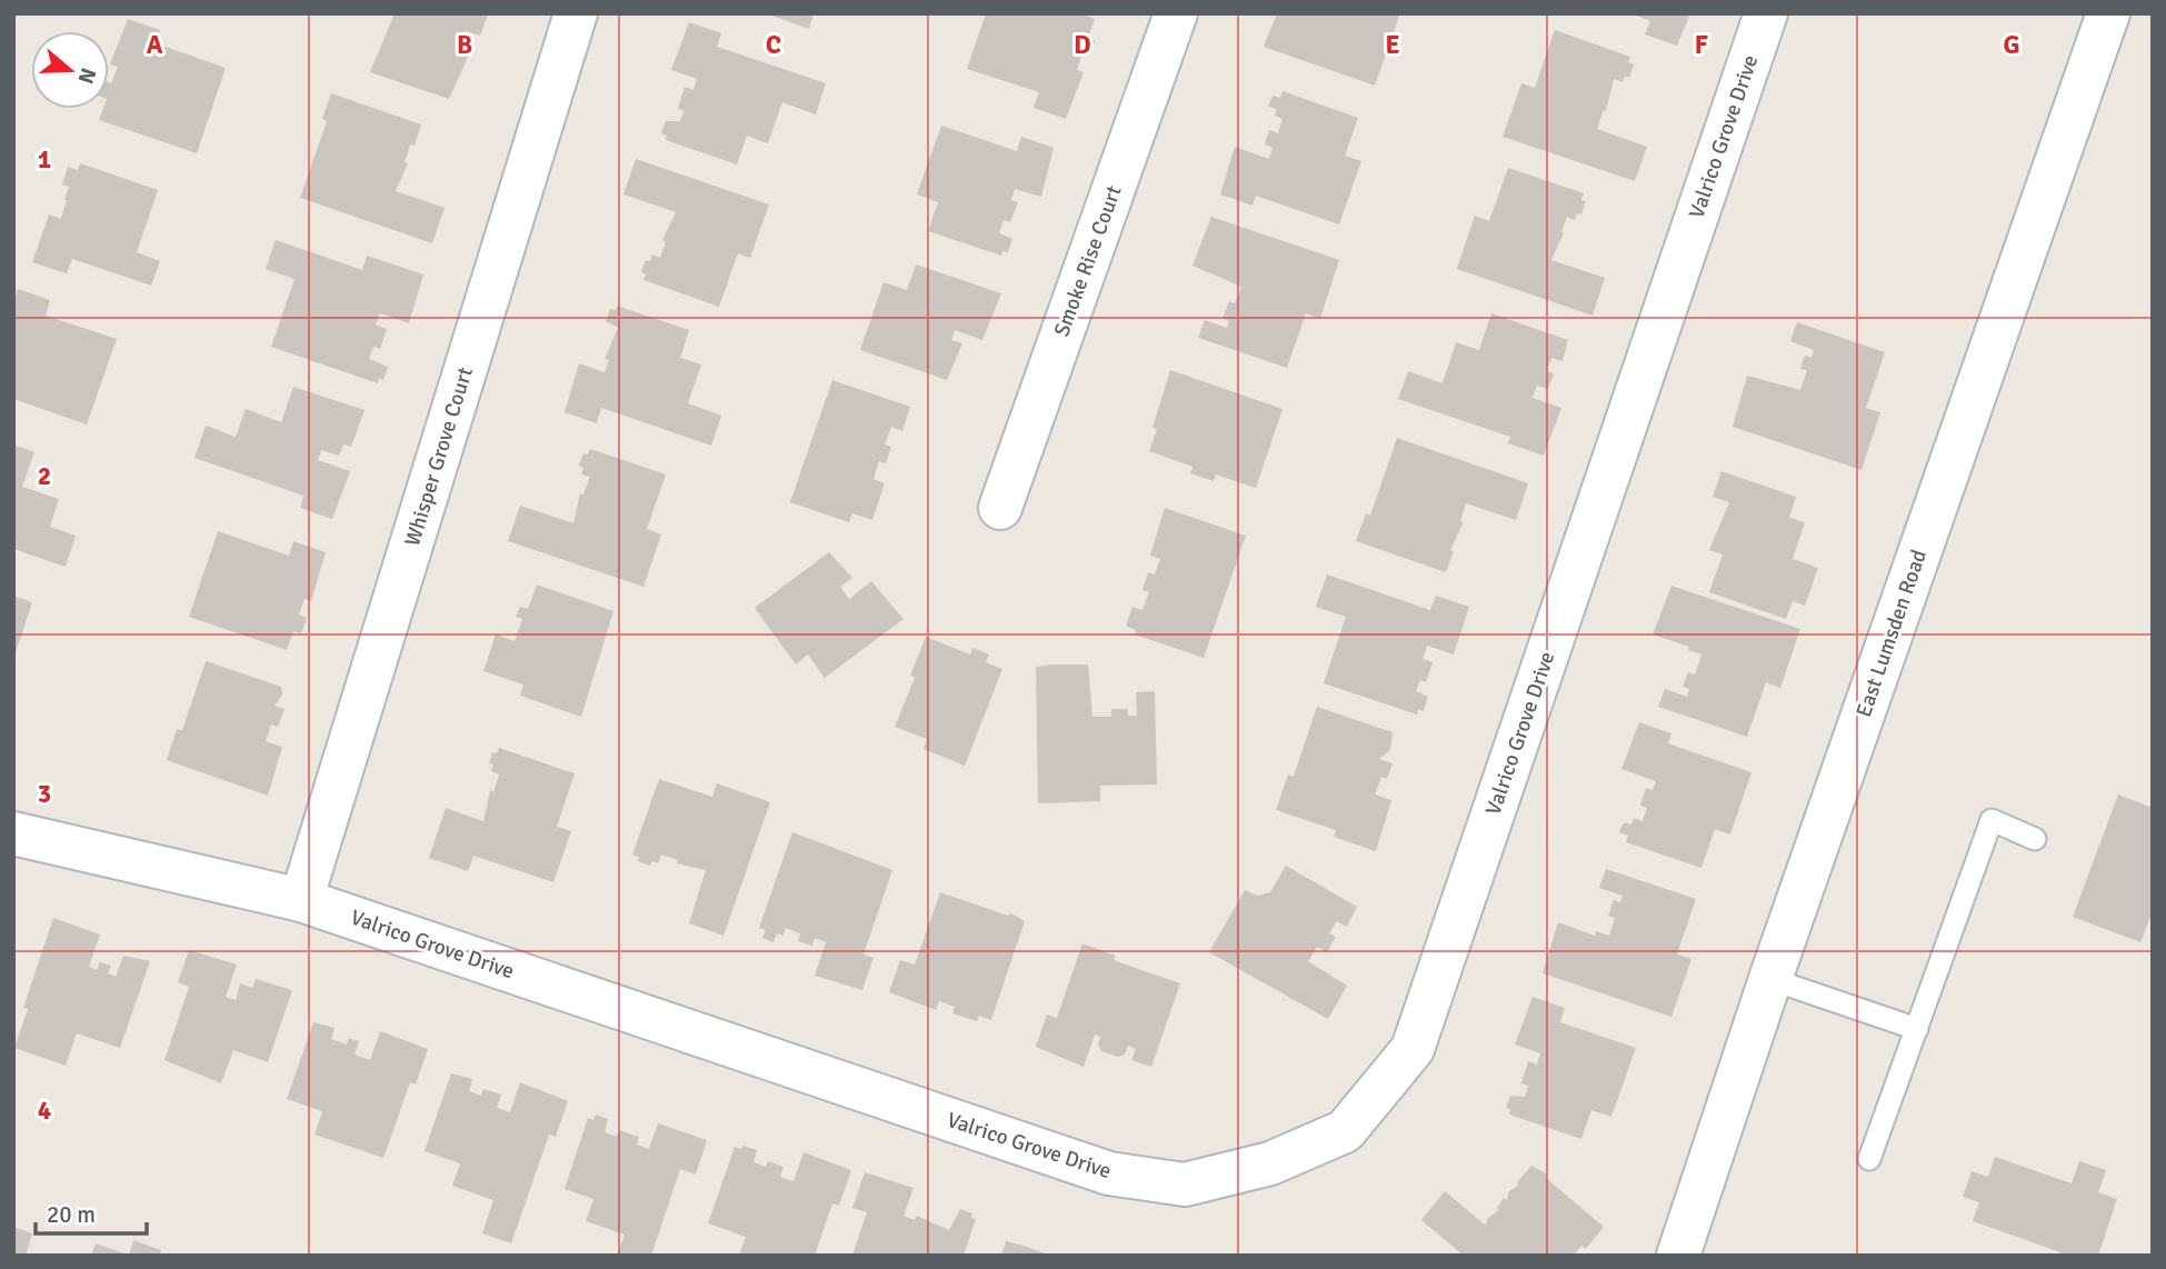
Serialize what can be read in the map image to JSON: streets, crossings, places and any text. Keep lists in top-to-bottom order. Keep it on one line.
{"streets":{"street":["Valrico Grove Drive","Smoke Rise Court","Whisper Grove Court","East Lumsden Road"]},"crossings":[["Valrico Grove Drive","Whisper Grove Court"]],"scale_bar":"20 m","north":"right","grid":{"columns":["A","B","C","D","E","F","G"],"rows":["1","2","3","4"]}}
